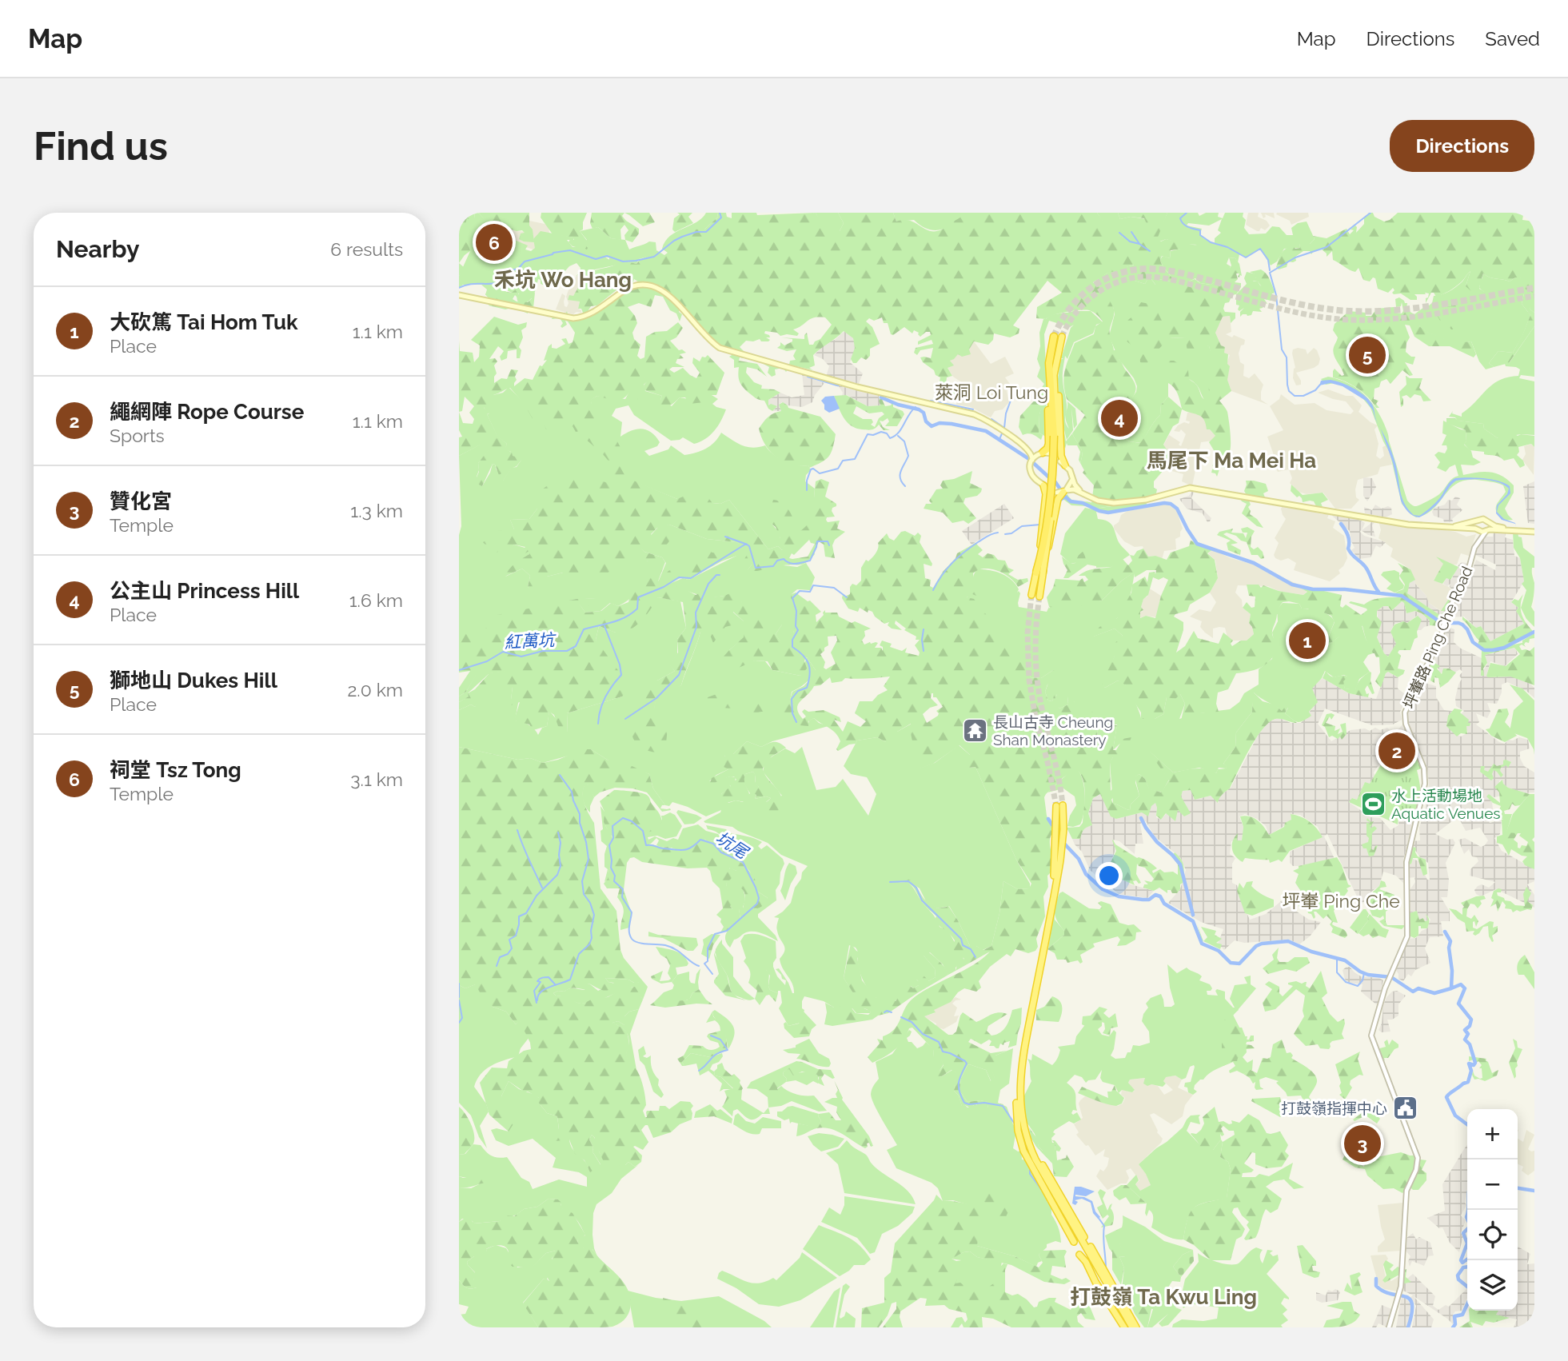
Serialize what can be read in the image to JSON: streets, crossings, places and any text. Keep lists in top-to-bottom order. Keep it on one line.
{"streets":{"street":["坪輋路 Ping Che Road"]},"districts":["禾坑 Wo Hang","萊洞 Loi Tung","馬尾下 Ma Mei Ha","坪輋 Ping Che","打鼓嶺 Ta Kwu Ling"],"water":["紅萬坑","坑尾"],"places":{"temple":["長山古寺 Cheung Shan Monastery"],"sports":["水上活動場地 Aquatic Venues"],"public building":["打鼓嶺指揮中心"]},"page":{"header":"Map","nav":["Map","Directions","Saved"],"buttons":"Directions","title":"Find us","heading":["Nearby","6 results"],"pins":["6","5","4","1","2","3"],"list":[{"mark":"1","name":"大砍篤 Tai Hom Tuk","note":"Place","value":"1.1 km"},{"mark":"2","name":"繩網陣 Rope Course","note":"Sports","value":"1.1 km"},{"mark":"3","name":"贊化宮","note":"Temple","value":"1.3 km"},{"mark":"4","name":"公主山 Princess Hill","note":"Place","value":"1.6 km"},{"mark":"5","name":"獅地山 Dukes Hill","note":"Place","value":"2.0 km"},{"mark":"6","name":"祠堂 Tsz Tong","note":"Temple","value":"3.1 km"}],"map_buttons":["+","−"]}}
